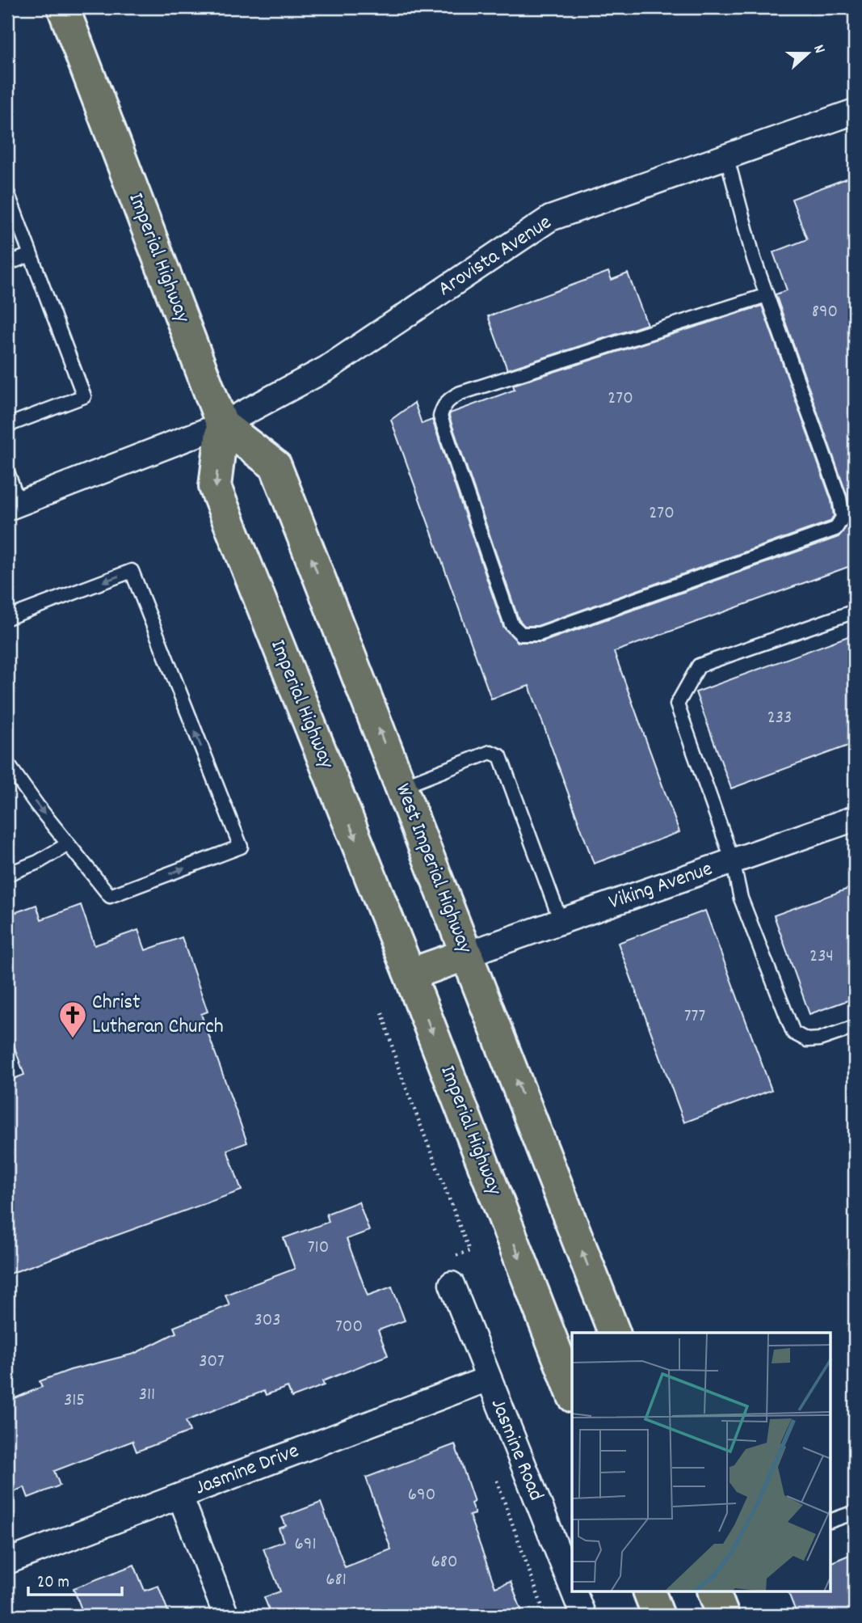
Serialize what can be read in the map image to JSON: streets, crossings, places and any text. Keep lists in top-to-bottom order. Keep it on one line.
{"streets":{"main road":["Imperial Highway","West Imperial Highway"],"street":["Arovista Avenue","Viking Avenue","Jasmine Road","Jasmine Drive"]},"crossings":[["Arovista Avenue","Imperial Highway"],["Arovista Avenue","West Imperial Highway"],["Imperial Highway","West Imperial Highway"],["West Imperial Highway","Viking Avenue"],["Jasmine Road","Jasmine Drive"]],"one_way":["Imperial Highway","West Imperial Highway"],"places":{"church":["Christ Lutheran Church"]},"house_numbers":["890","270","270","233","234","777","710","303","700","307","311","315","690","691","680","681"],"scale_bar":"20 m","north":"right"}
